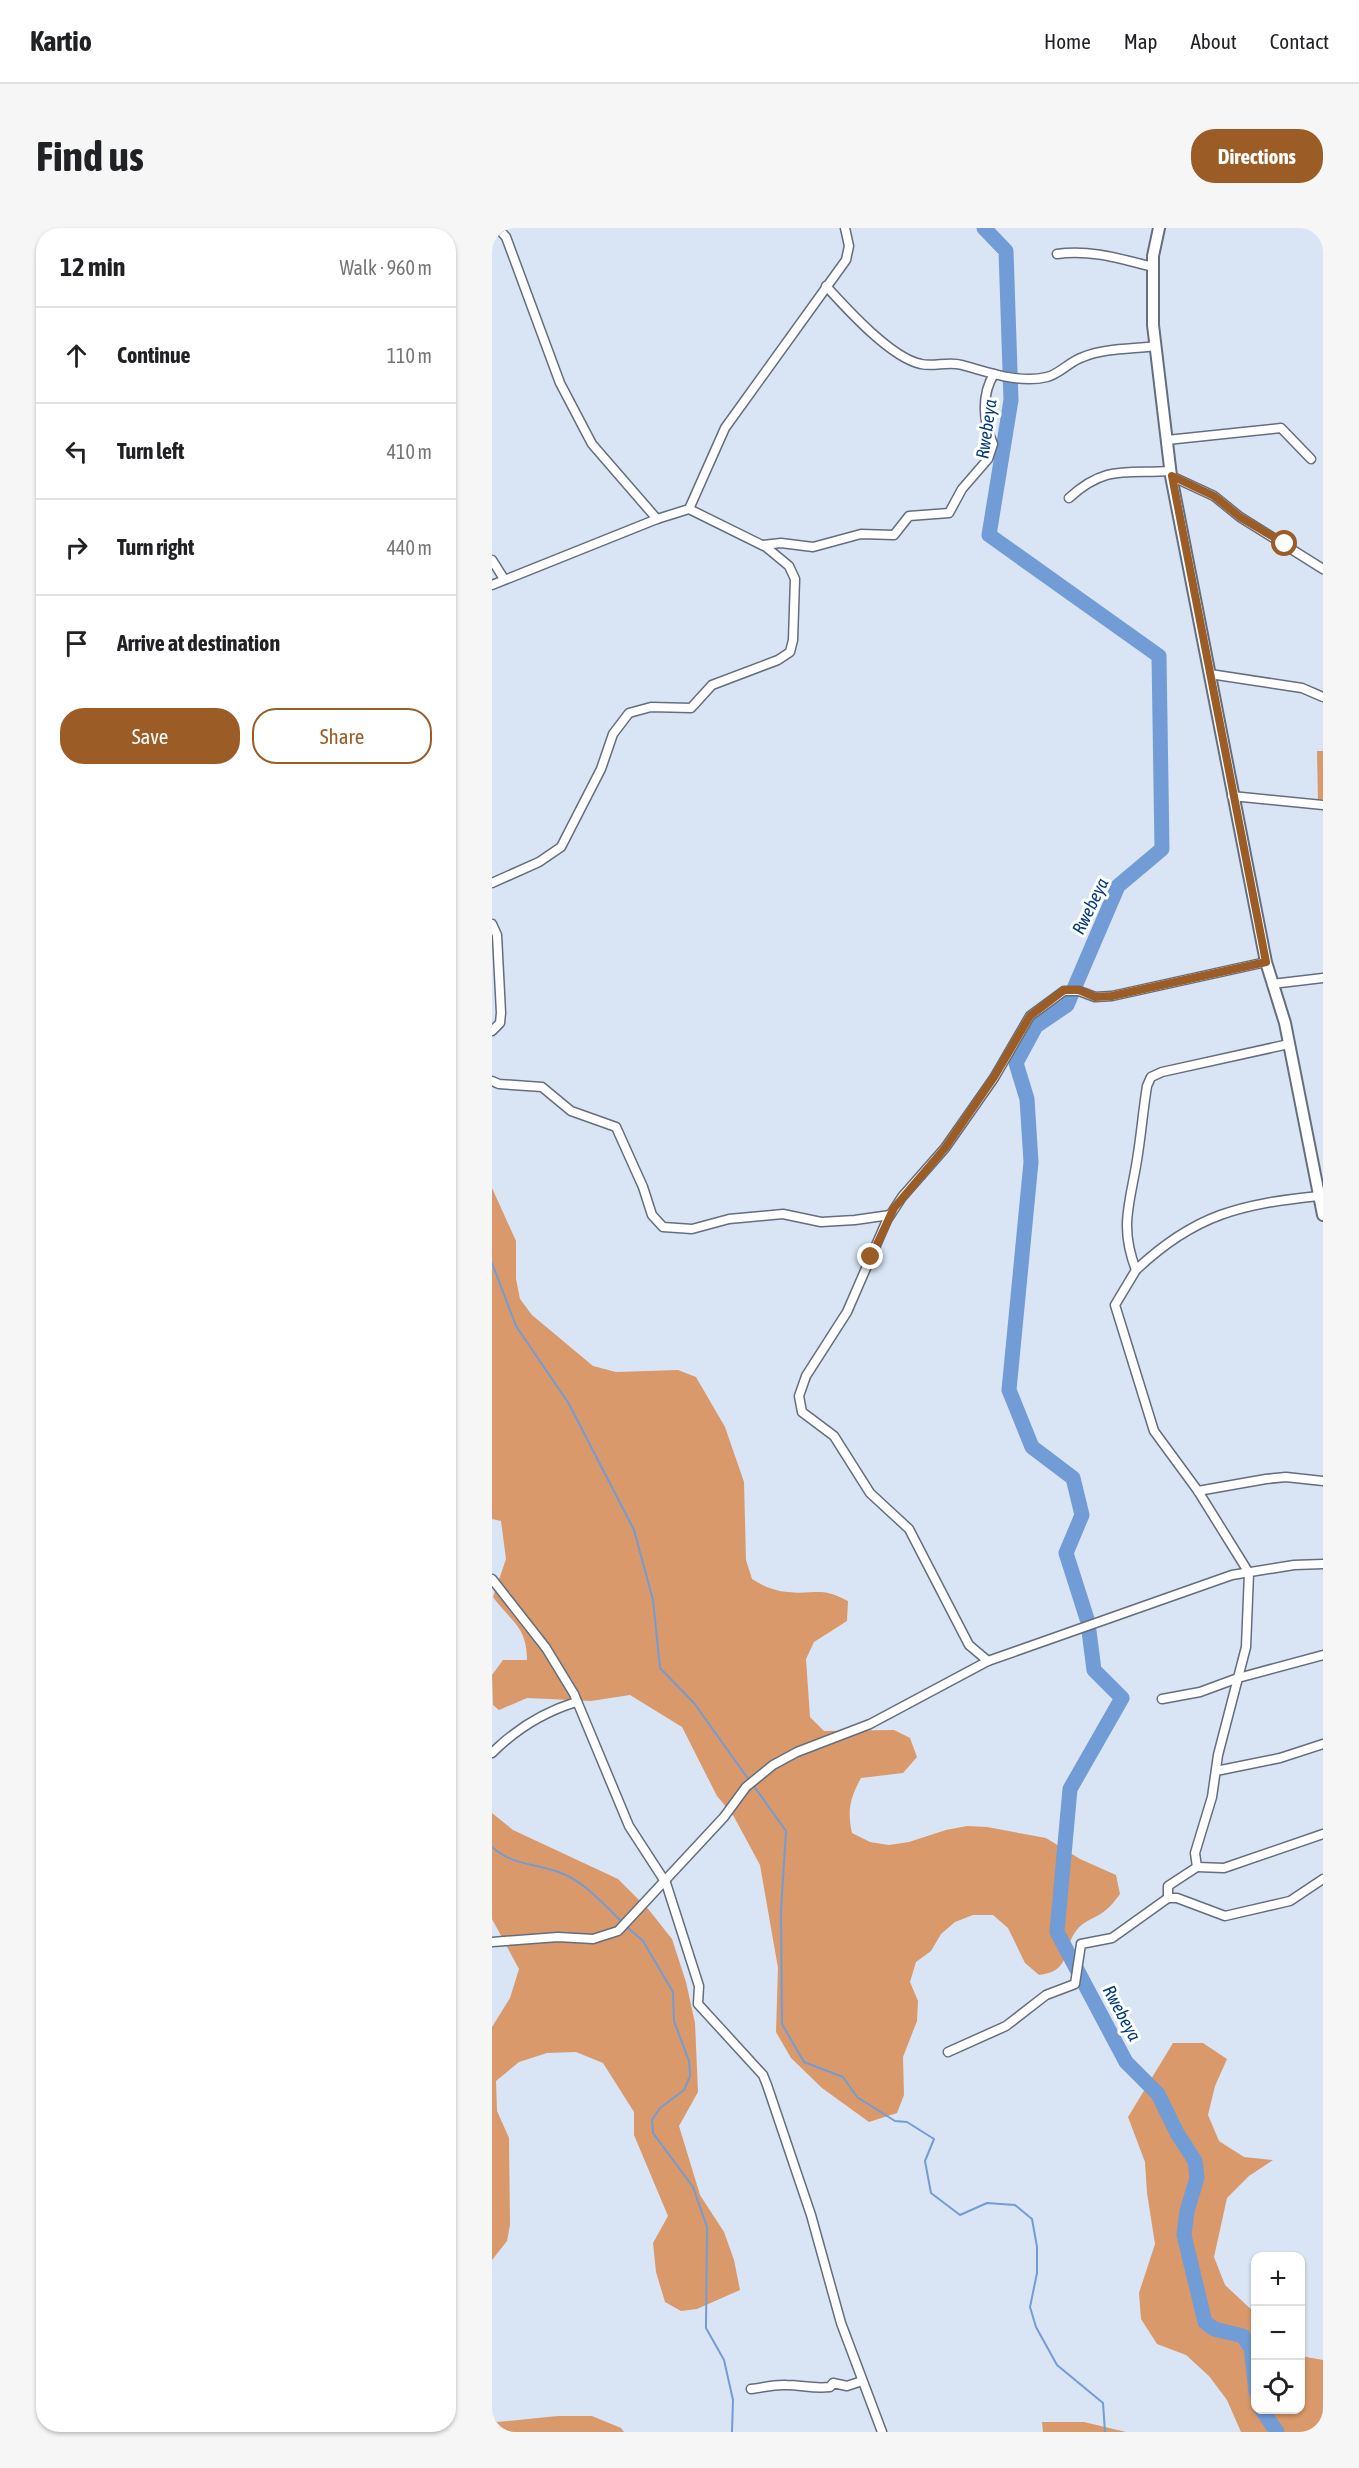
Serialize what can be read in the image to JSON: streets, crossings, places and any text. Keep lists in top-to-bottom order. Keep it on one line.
{"water":["Rwebeya"],"page":{"header":"Kartio","nav":["Home","Map","About","Contact"],"buttons":["Directions",["Save","Share"]],"title":"Find us","heading":["12 min","Walk · 960 m"],"list":[["Continue","110 m"],["Turn left","410 m"],["Turn right","440 m"],"Arrive at destination"],"map_buttons":["+","−"]}}
